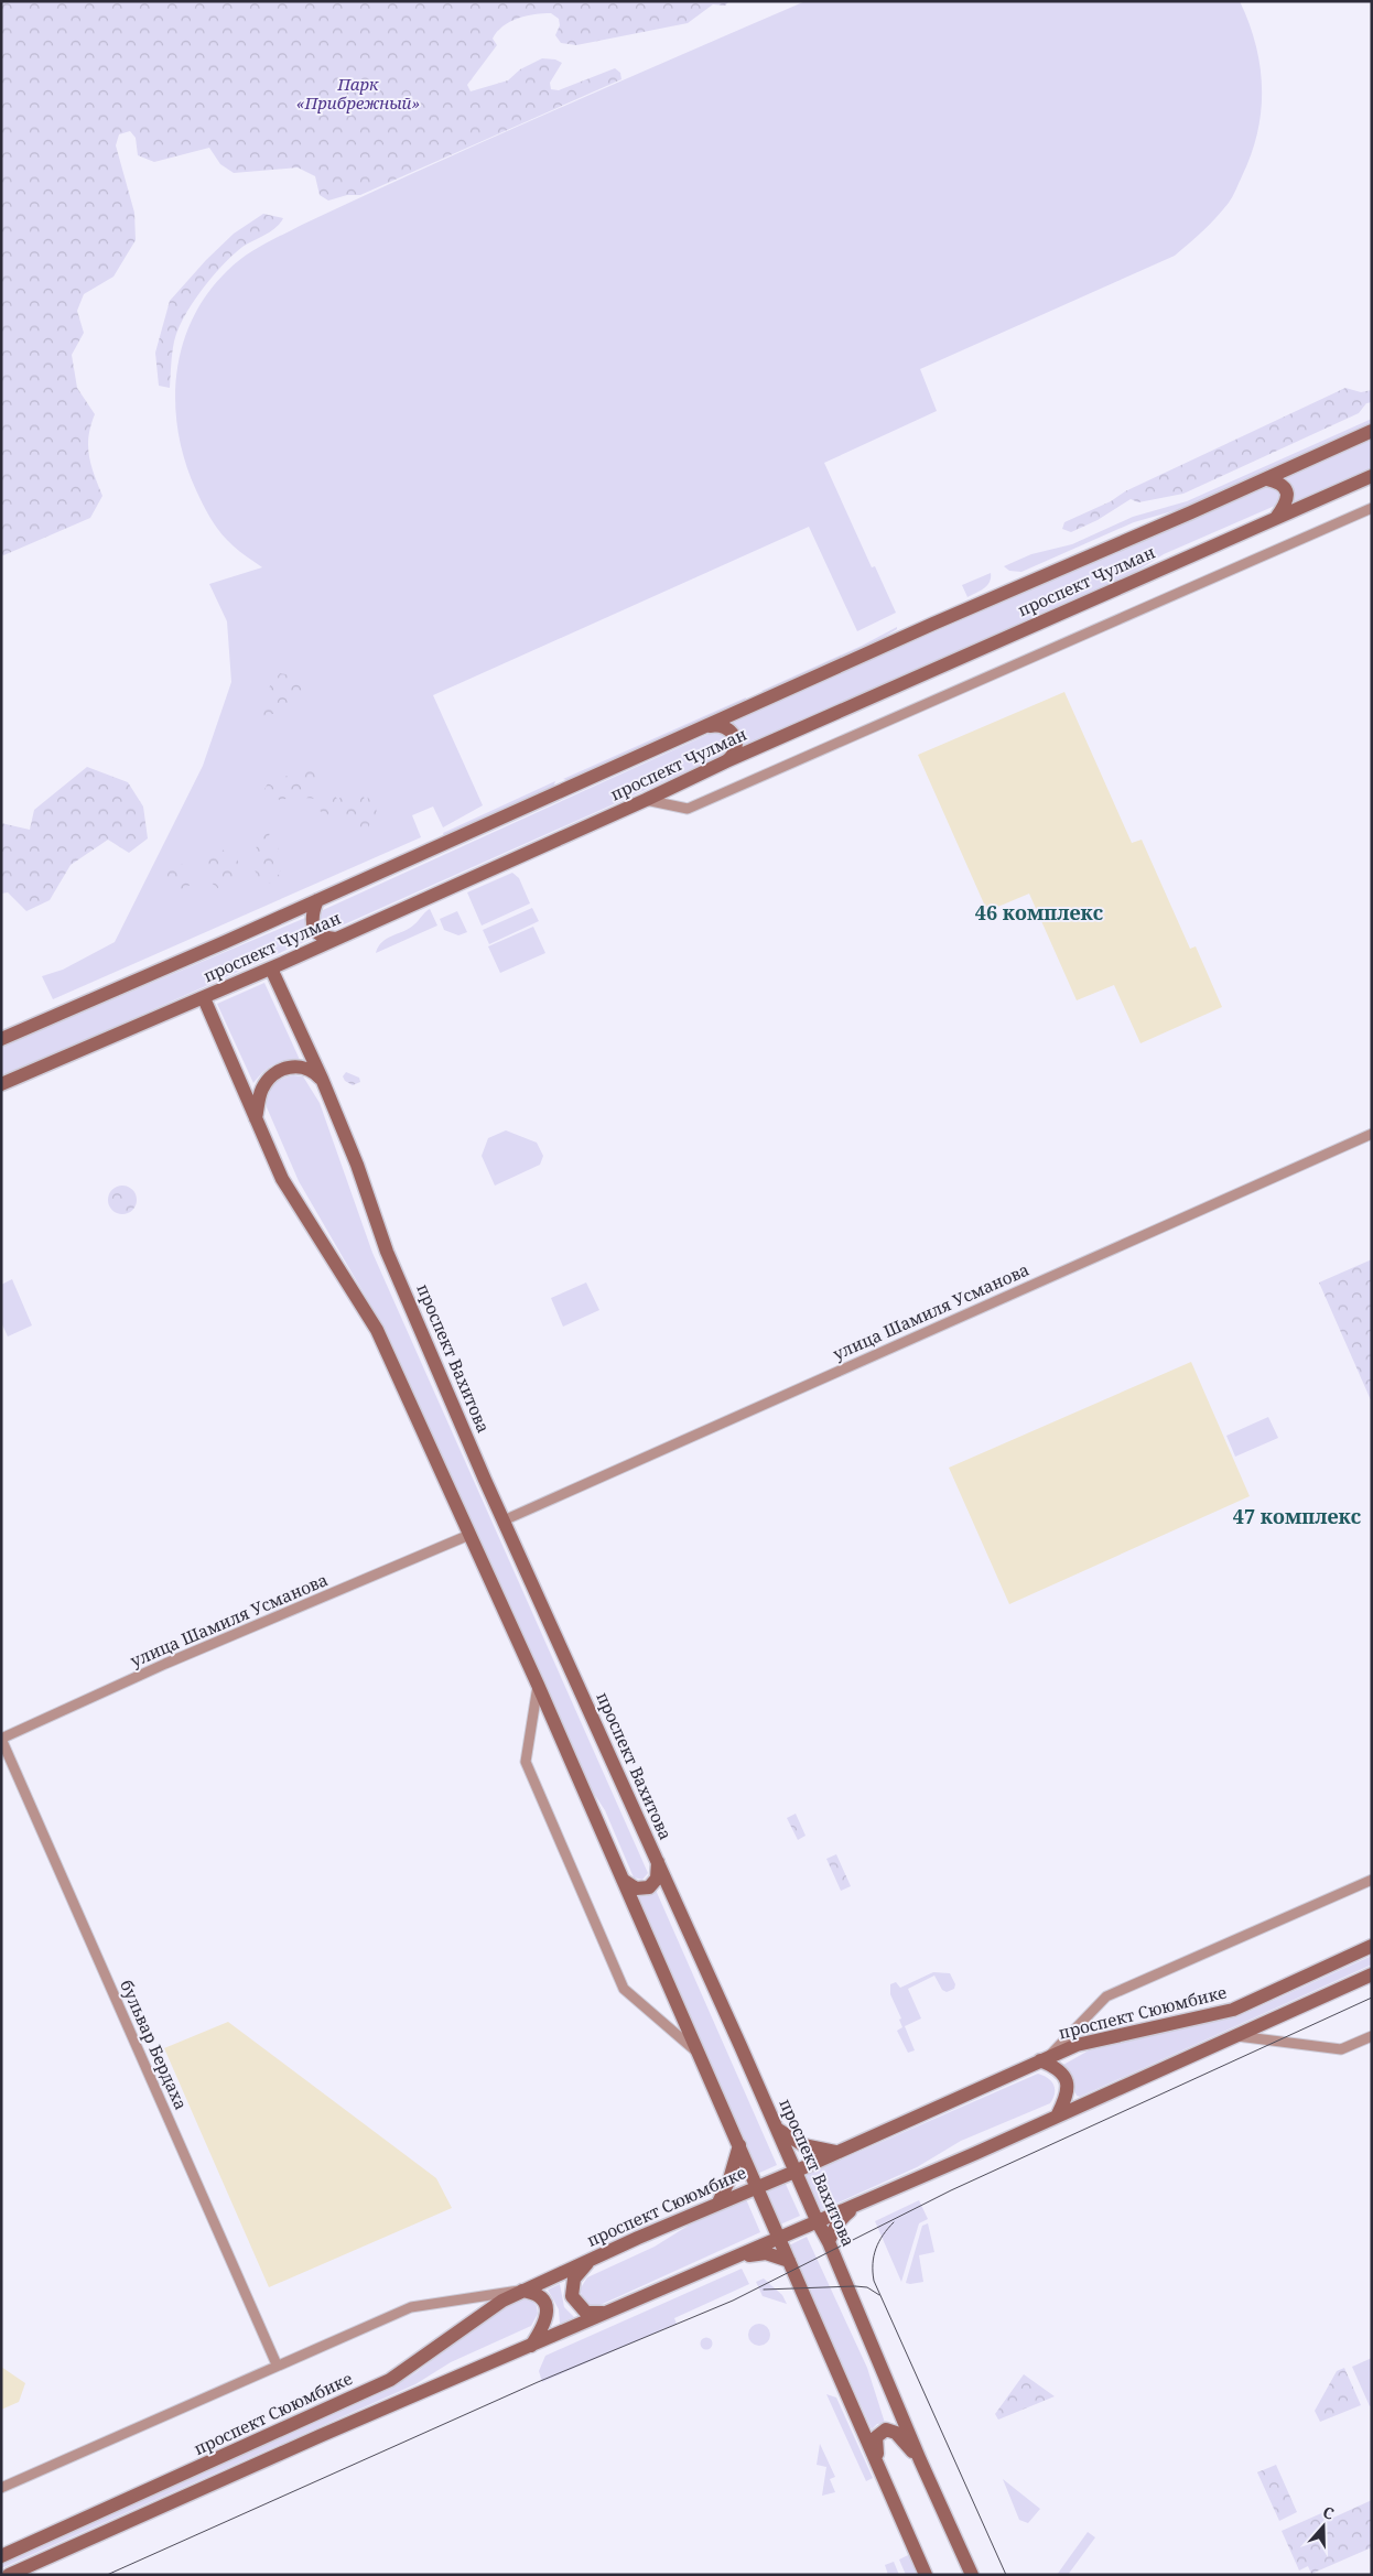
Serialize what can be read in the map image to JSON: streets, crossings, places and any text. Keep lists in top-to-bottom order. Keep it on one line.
{"streets":{"main road":["проспект Чулман","проспект Вахитова","проспект Сююмбике"],"street":["улица Шамиля Усманова","бульвар Бердаха"]},"crossings":[["проспект Чулман","проспект Вахитова"],["улица Шамиля Усманова","проспект Вахитова"],["улица Шамиля Усманова","бульвар Бердаха"],["проспект Вахитова","проспект Сююмбике"]],"districts":["46 комплекс","47 комплекс"],"parks":["Парк «Прибрежный»"],"north":"top"}
